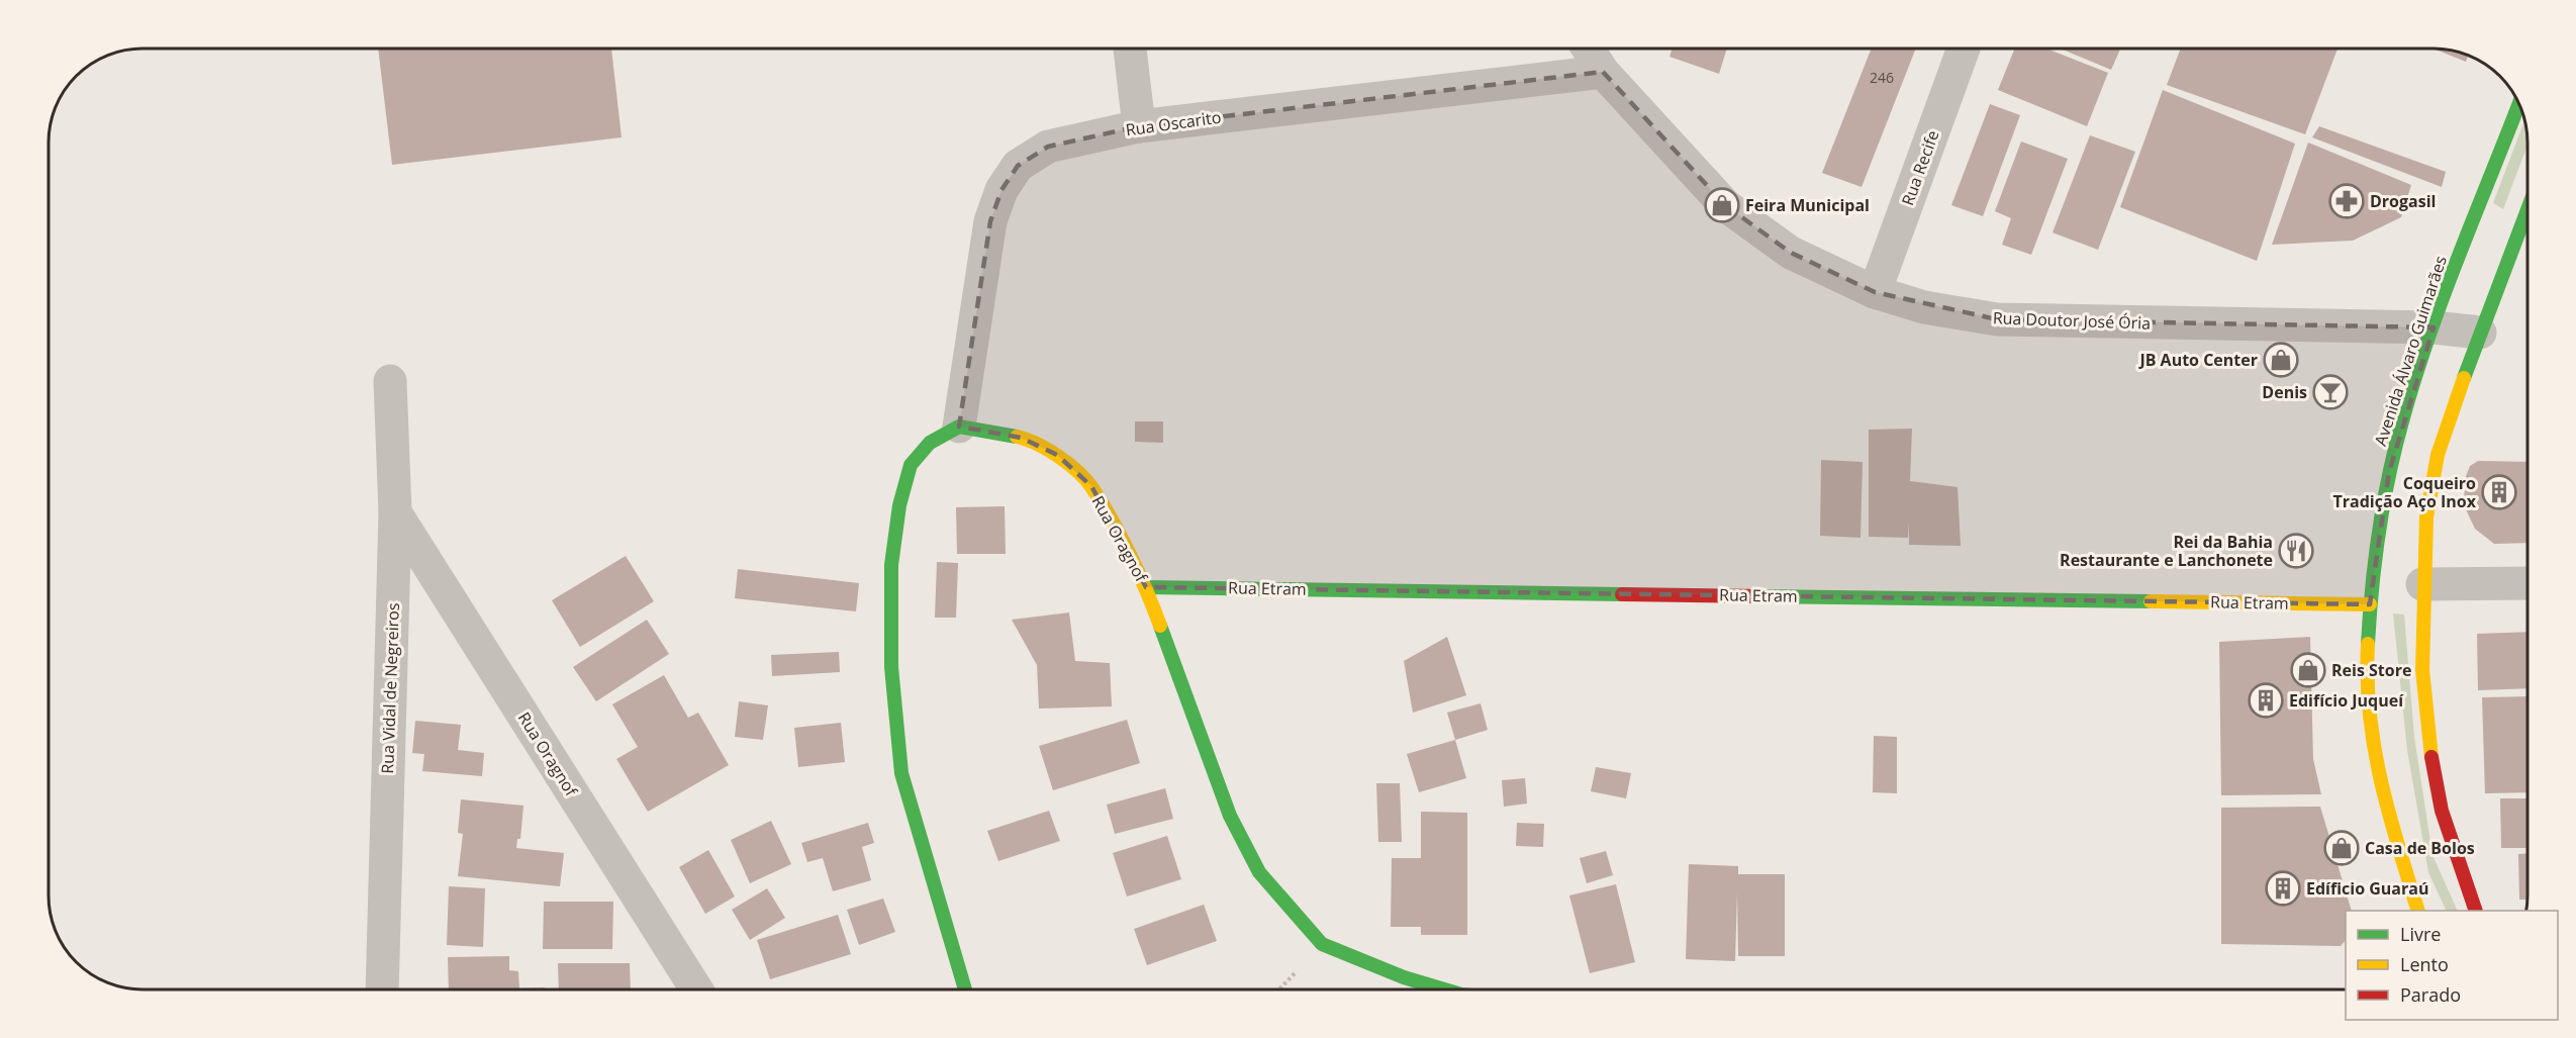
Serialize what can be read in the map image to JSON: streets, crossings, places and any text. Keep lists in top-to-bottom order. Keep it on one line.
{"streets":{"street":["Rua Oscarito","Rua Recife","Rua Doutor José Ória","Avenida Álvaro Guimarães","Rua Oragnof","Rua Etram","Rua Vidal de Negreiros"]},"crossings":[["Rua Oscarito","Rua Doutor José Ória"],["Rua Oscarito","Rua Oragnof"],["Rua Recife","Rua Doutor José Ória"],["Rua Doutor José Ória","Avenida Álvaro Guimarães"],["Avenida Álvaro Guimarães","Rua Etram"],["Rua Oragnof","Rua Etram"],["Rua Oragnof","Rua Vidal de Negreiros"]],"places":{"pharmacy":["Drogasil"],"shop":["Feira Municipal","JB Auto Center","Reis Store","Casa de Bolos"],"bar":["Denis"],"building":["Coqueiro Tradição Aço Inox","Edifício Juqueí","Edíficio Guaraú"],"restaurant":["Rei da Bahia Restaurante e Lanchonete"]},"house_numbers":["246"],"legend":["Livre","Lento","Parado"]}
